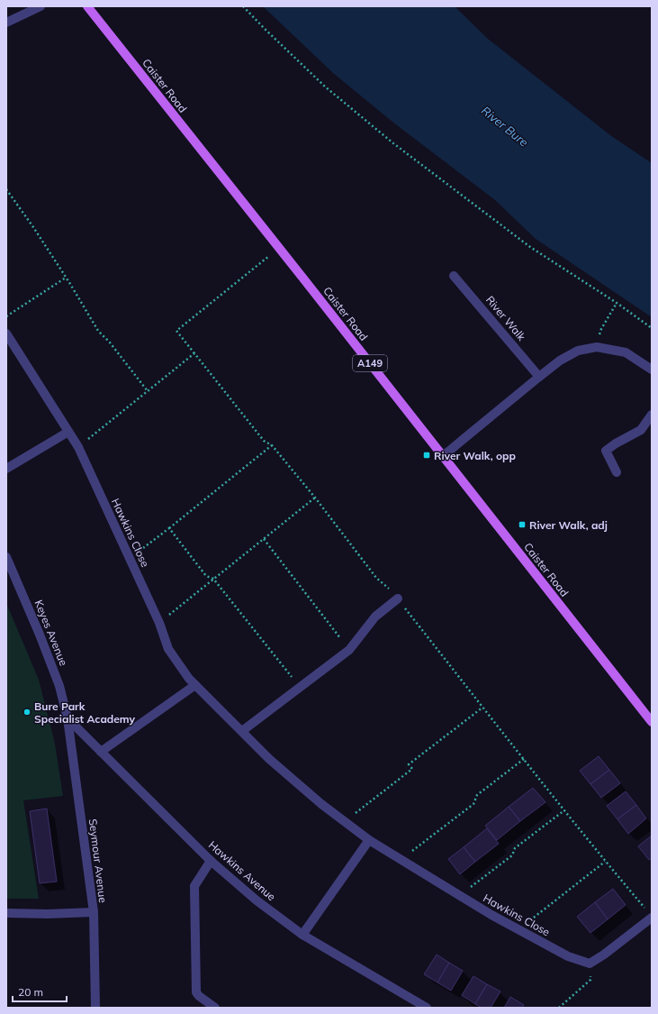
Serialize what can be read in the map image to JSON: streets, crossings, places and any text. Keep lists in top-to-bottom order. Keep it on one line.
{"streets":{"main road":["Caister Road","A149"],"street":["River Walk","Hawkins Close","Keyes Avenue","Seymour Avenue","Hawkins Avenue"]},"crossings":[["Keyes Avenue","Seymour Avenue"],["Keyes Avenue","Hawkins Avenue"],["Seymour Avenue","Hawkins Avenue"]],"water":["River Bure"],"places":{"transit":["River Walk, opp","River Walk, adj"],"other":["Bure Park Specialist Academy"]},"scale_bar":"20 m"}
